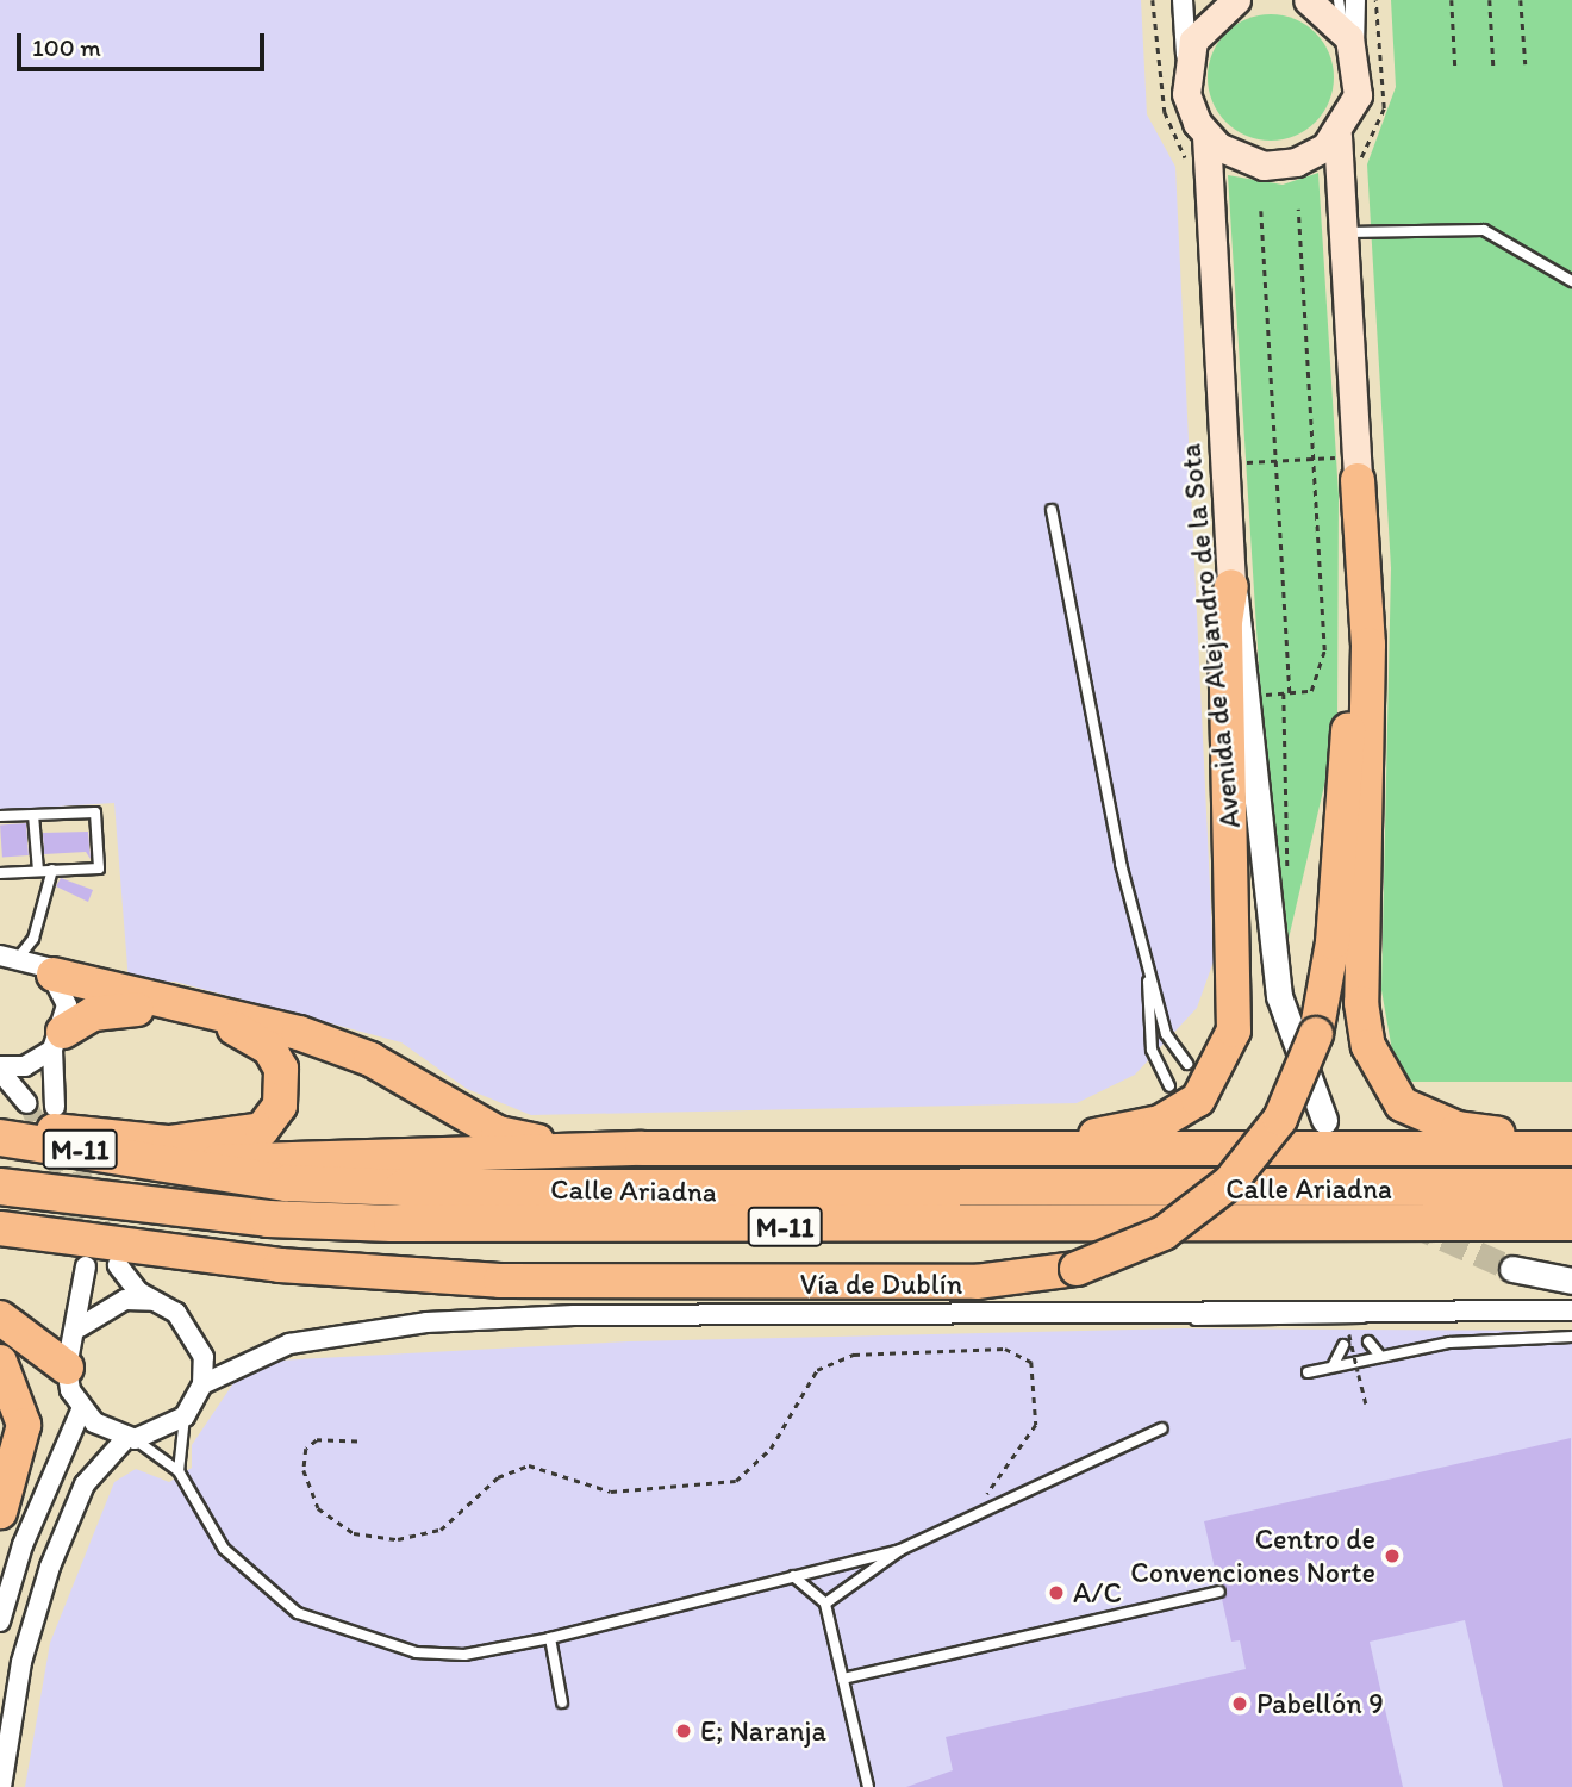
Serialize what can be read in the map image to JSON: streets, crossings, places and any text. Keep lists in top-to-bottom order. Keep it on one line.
{"streets":{"highway":["M-11","Calle Ariadna"],"main road":["Avenida de Alejandro de la Sota"],"street":["Vía de Dublín"]},"places":["Centro de Convenciones Norte","A/C","Pabellón 9","E; Naranja"],"scale_bar":"100 m"}
